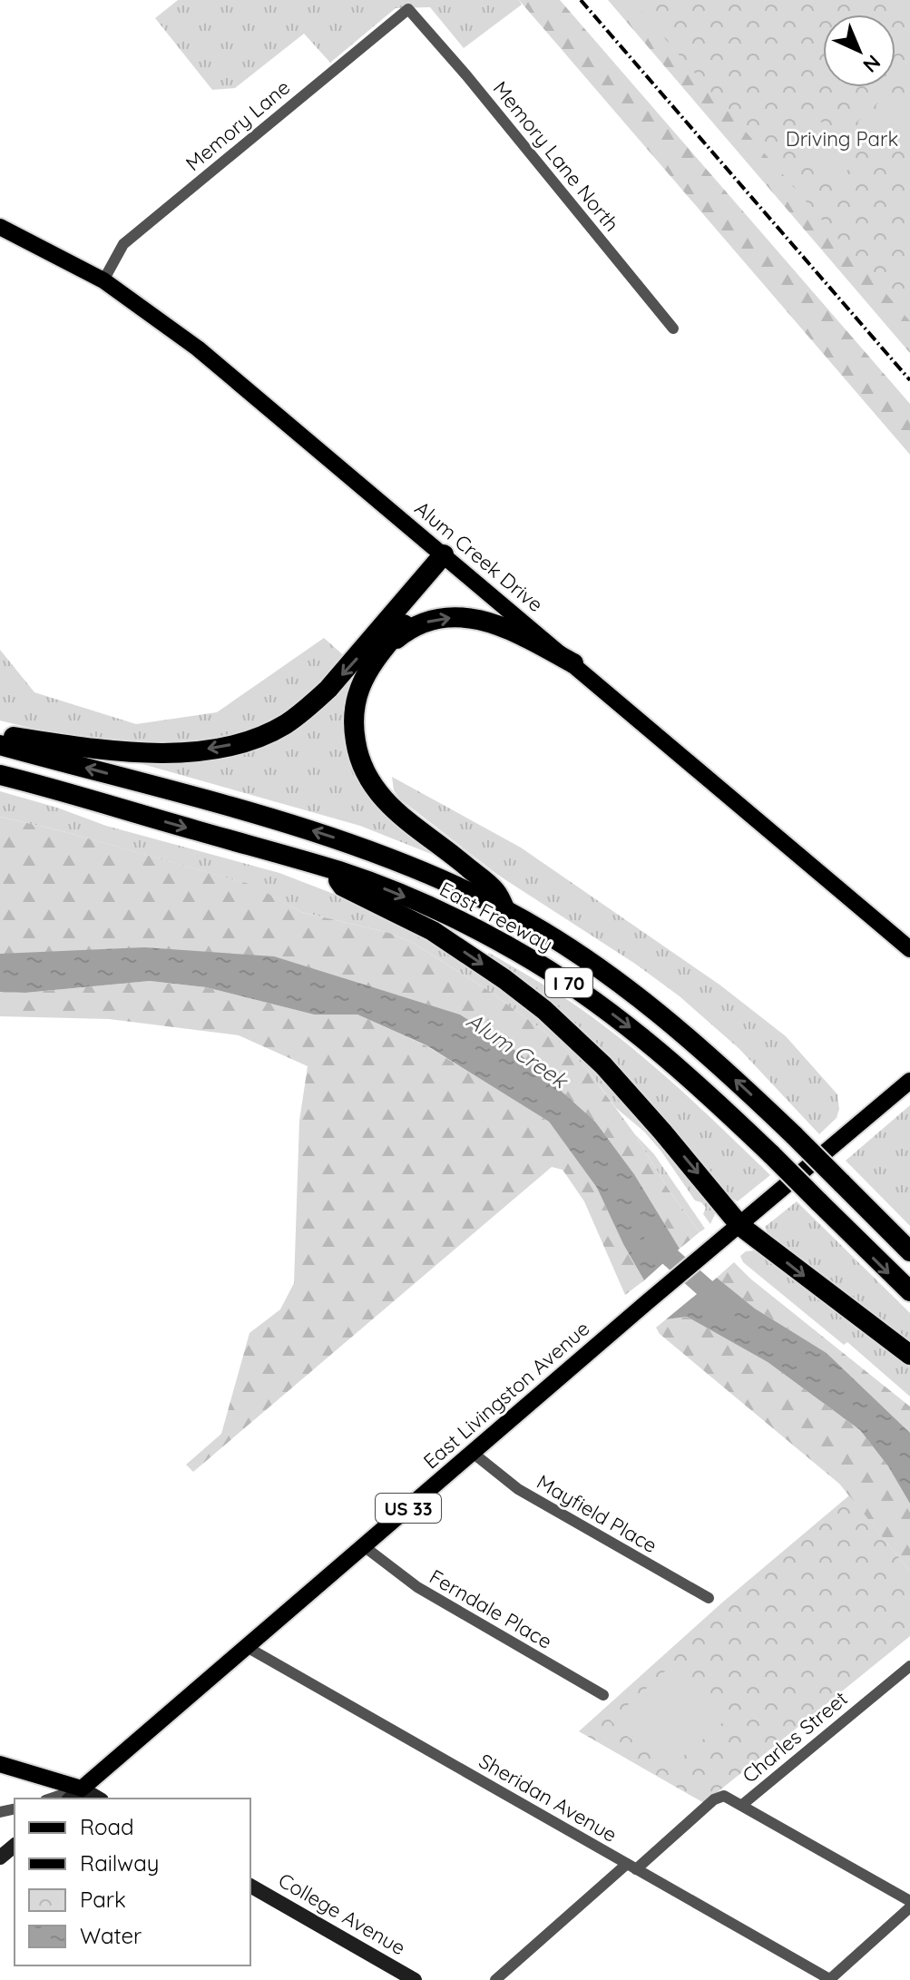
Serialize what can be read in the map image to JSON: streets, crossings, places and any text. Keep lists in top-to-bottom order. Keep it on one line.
{"streets":{"highway":["East Freeway","I 70"],"main road":["Alum Creek Drive","East Livingston Avenue","US 33","College Avenue"],"street":["Memory Lane","Memory Lane North","Mayfield Place","Ferndale Place","Charles Street","Sheridan Avenue"]},"crossings":[["Memory Lane","Memory Lane North"],["Memory Lane","Alum Creek Drive"],["East Livingston Avenue","Mayfield Place"],["East Livingston Avenue","Ferndale Place"],["East Livingston Avenue","Sheridan Avenue"],["Charles Street","Sheridan Avenue"]],"water":["Alum Creek"],"parks":["Driving Park"],"legend":["Road","Railway","Park","Water"],"north":"bottom right"}
